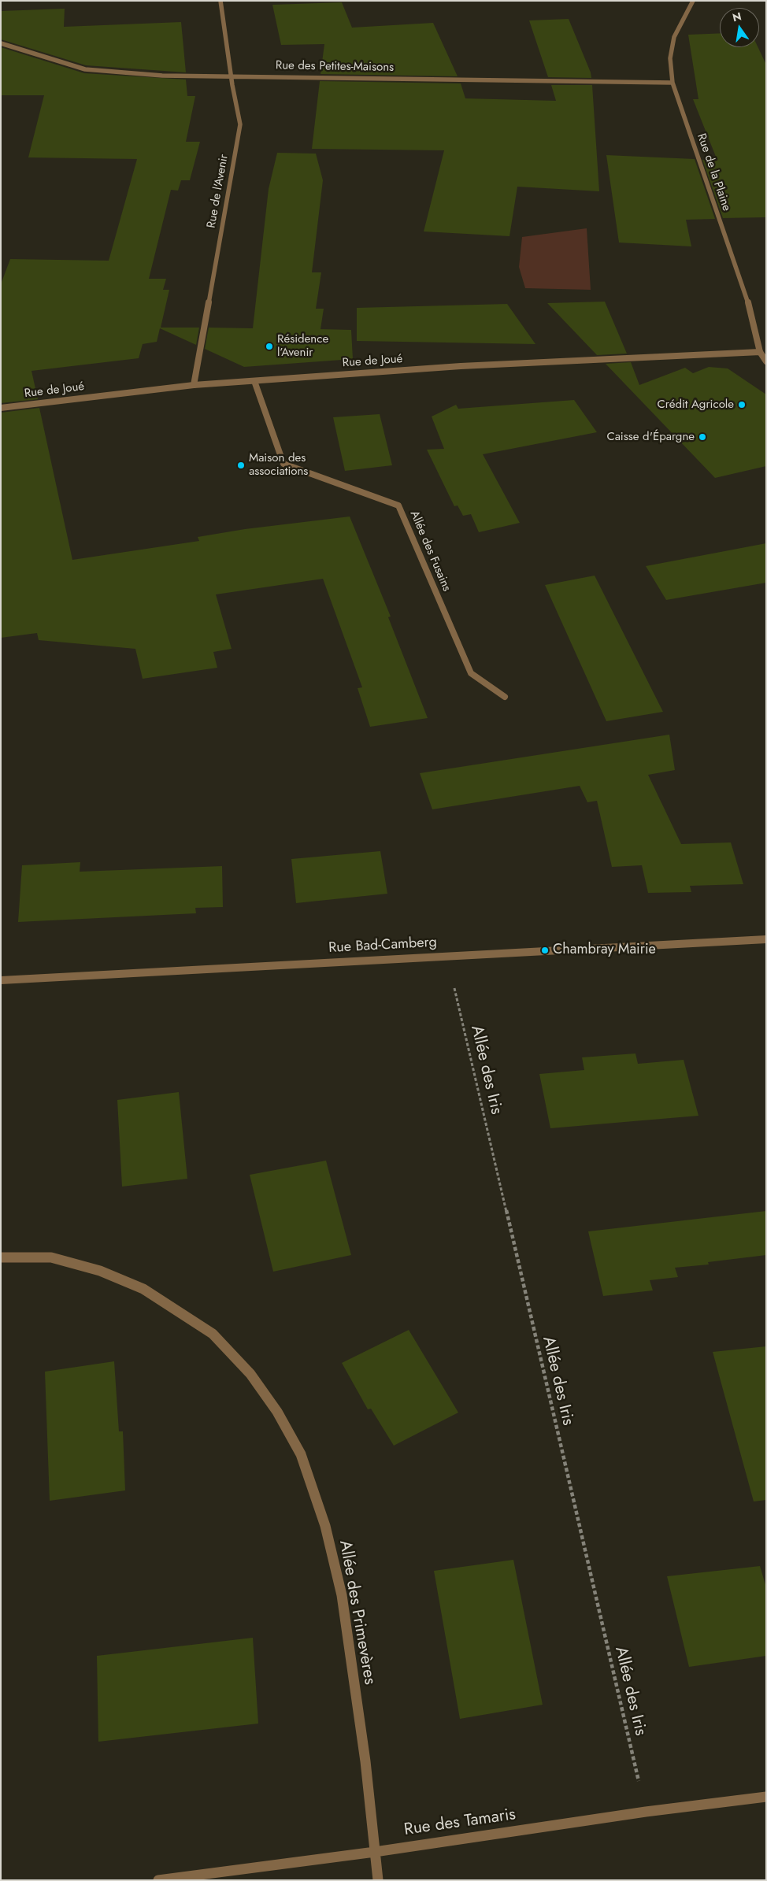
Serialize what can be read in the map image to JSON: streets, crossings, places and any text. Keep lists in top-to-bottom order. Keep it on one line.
{"streets":{"street":["Rue des Petites-Maisons","Rue de la Plaine","Rue de l'Avenir","Rue de Joué","Allée des Fusains","Rue Bad-Camberg","Allée des Primevères","Rue des Tamaris"],"path":["Allée des Iris"]},"crossings":[["Rue des Petites-Maisons","Rue de la Plaine"],["Rue des Petites-Maisons","Rue de l'Avenir"],["Rue de la Plaine","Rue de Joué"],["Rue de l'Avenir","Rue de Joué"],["Rue de Joué","Allée des Fusains"],["Rue Bad-Camberg","Allée des Iris"],["Allée des Iris","Rue des Tamaris"],["Allée des Primevères","Rue des Tamaris"]],"places":["Résidence l’Avenir","Crédit Agricole","Caisse d'Épargne","Maison des associations","Chambray Mairie"],"north":"top"}
